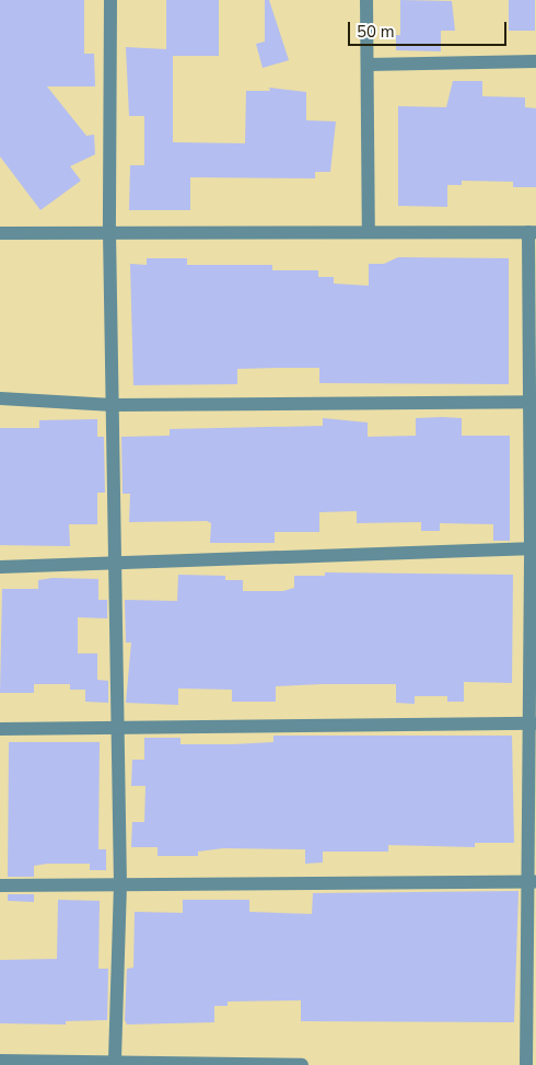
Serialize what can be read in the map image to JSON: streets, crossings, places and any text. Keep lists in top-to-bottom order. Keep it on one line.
{"scale_bar":"50 m"}
